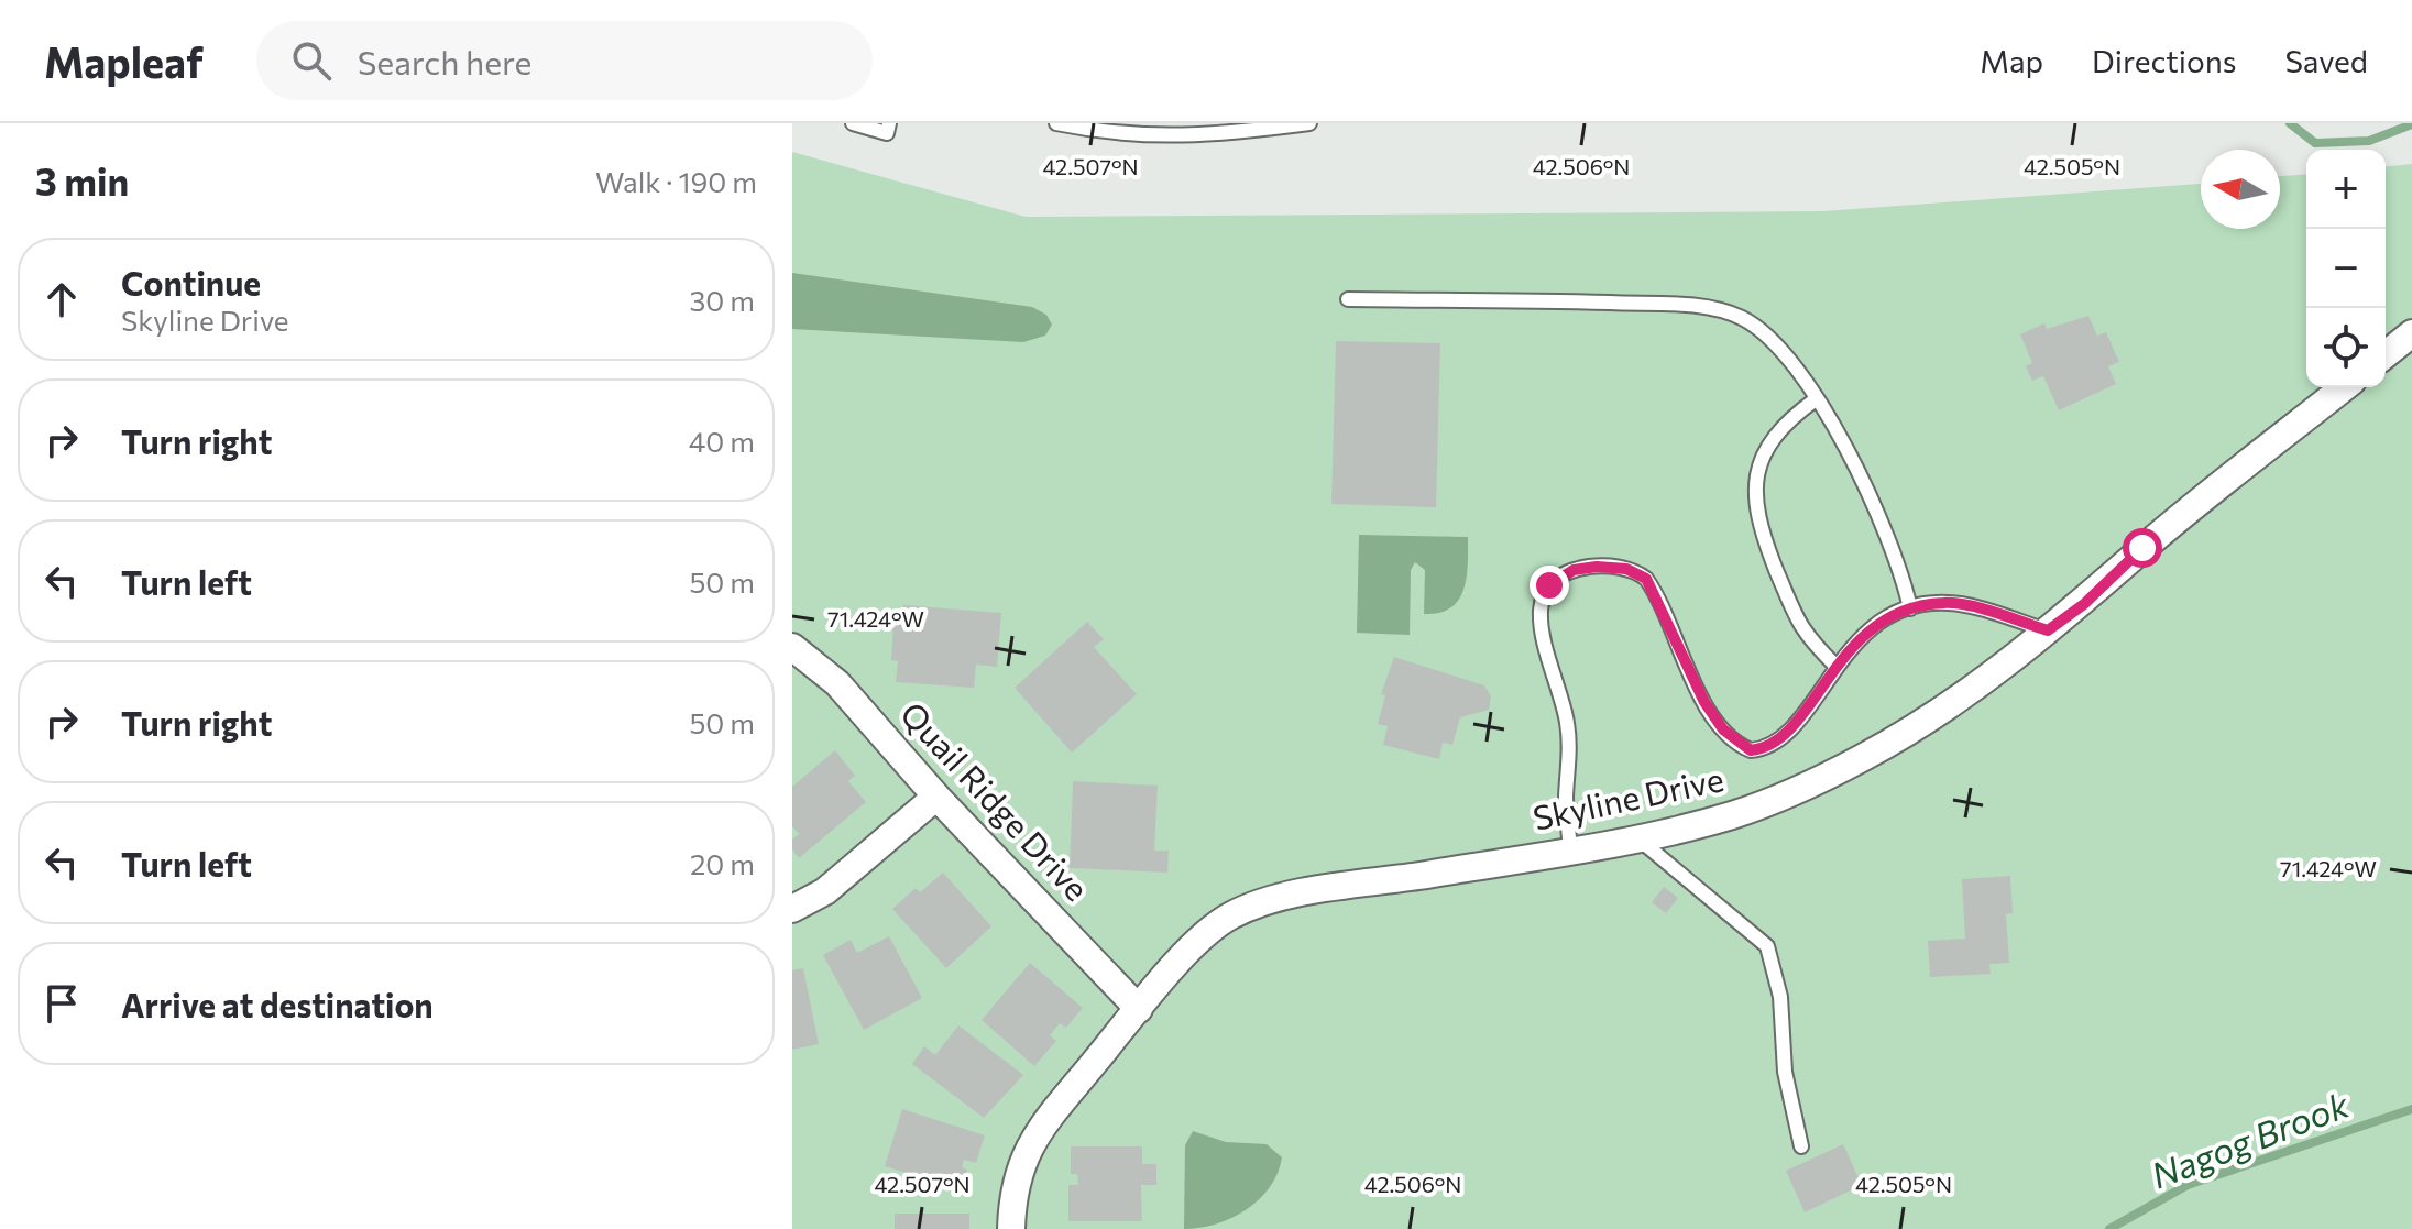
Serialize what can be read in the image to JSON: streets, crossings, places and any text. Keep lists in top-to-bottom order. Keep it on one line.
{"streets":{"street":["Skyline Drive","Quail Ridge Drive"]},"crossings":[["Skyline Drive","Quail Ridge Drive"]],"water":["Nagog Brook"],"north":"left","page":{"header":"Mapleaf","search":"Search here","nav":["Map","Directions","Saved"],"heading":["3 min","Walk · 190 m"],"map_buttons":["+","−"],"list":[["Continue","Skyline Drive","30 m"],["Turn right","40 m"],["Turn left","50 m"],["Turn right","50 m"],["Turn left","20 m"],"Arrive at destination"]},"coordinates":["42.507°N","42.506°N","42.505°N","71.424°W"]}
